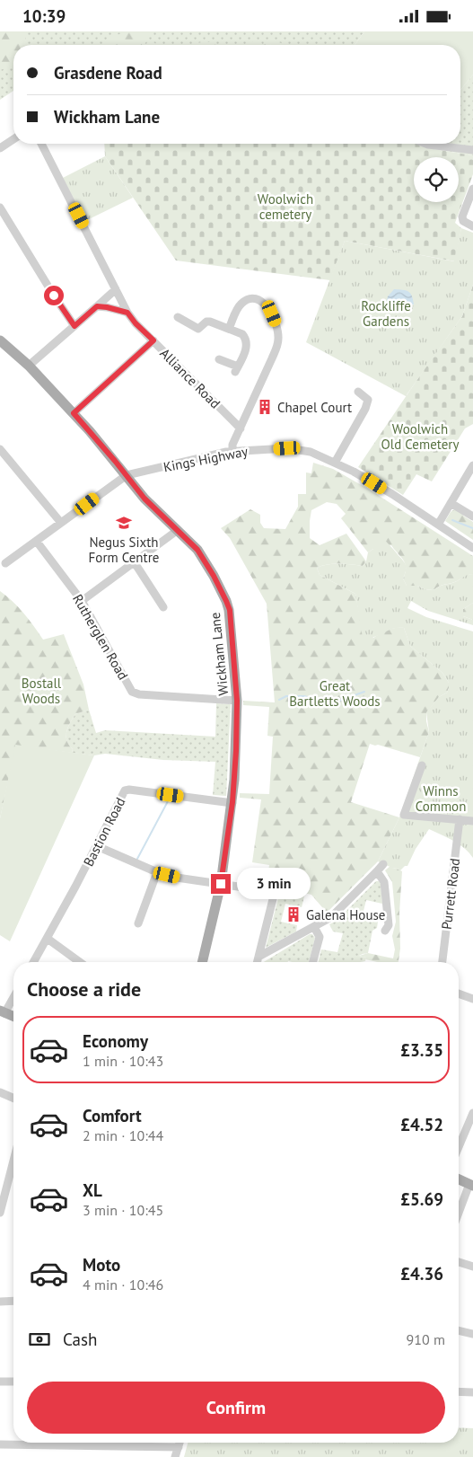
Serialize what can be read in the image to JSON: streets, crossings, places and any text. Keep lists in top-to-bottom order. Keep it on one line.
{"streets":{"main road":["Wickham Lane"],"street":["Alliance Road","Kings Highway","Rutherglen Road","Bastion Road","Purrett Road"]},"crossings":[["Kings Highway","Wickham Lane"],["Rutherglen Road","Wickham Lane"],["Wickham Lane","Bastion Road"]],"parks":["Woolwich cemetery","Rockliffe Gardens","Woolwich Old Cemetery","Bostall Woods","Great Bartletts Woods","Winns Common"],"places":{"building":["Chapel Court","Galena House"],"school or university":["Negus Sixth Form Centre"]},"page":{"status":"10:39","banner":["Grasdene Road","Wickham Lane"],"bubble":"3 min","heading":"Choose a ride","list":[{"name":"Economy","note":"1 min · 10:43","value":"£3.35"},{"name":"Comfort","note":"2 min · 10:44","value":"£4.52"},{"name":"XL","note":"3 min · 10:45","value":"£5.69"},{"name":"Moto","note":"4 min · 10:46","value":"£4.36"}],"pay":["Cash","910 m"],"buttons":"Confirm"}}
